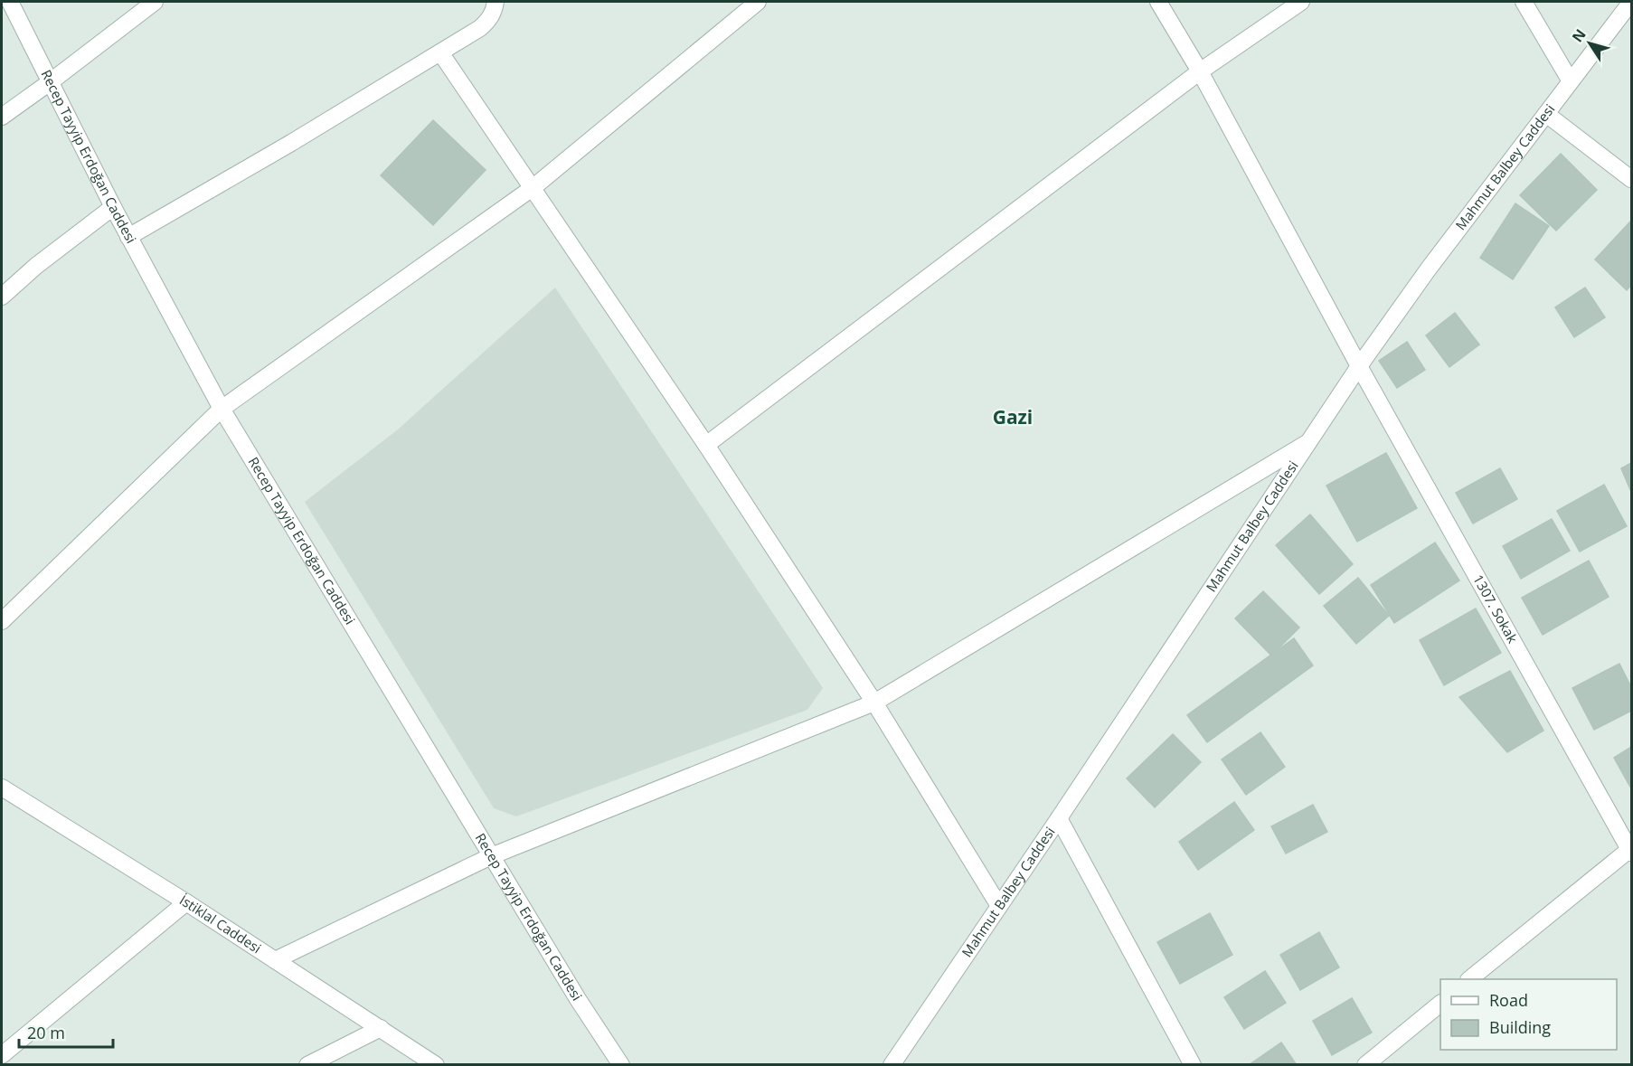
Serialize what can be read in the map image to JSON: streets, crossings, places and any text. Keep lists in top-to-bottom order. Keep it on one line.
{"streets":{"street":["Recep Tayyip Erdoğan Caddesi","Mahmut Balbey Caddesi","1307. Sokak","İstiklal Caddesi"]},"crossings":[["Mahmut Balbey Caddesi","1307. Sokak"]],"districts":["Gazi"],"legend":["Road","Building"],"scale_bar":"20 m","north":"top left"}
